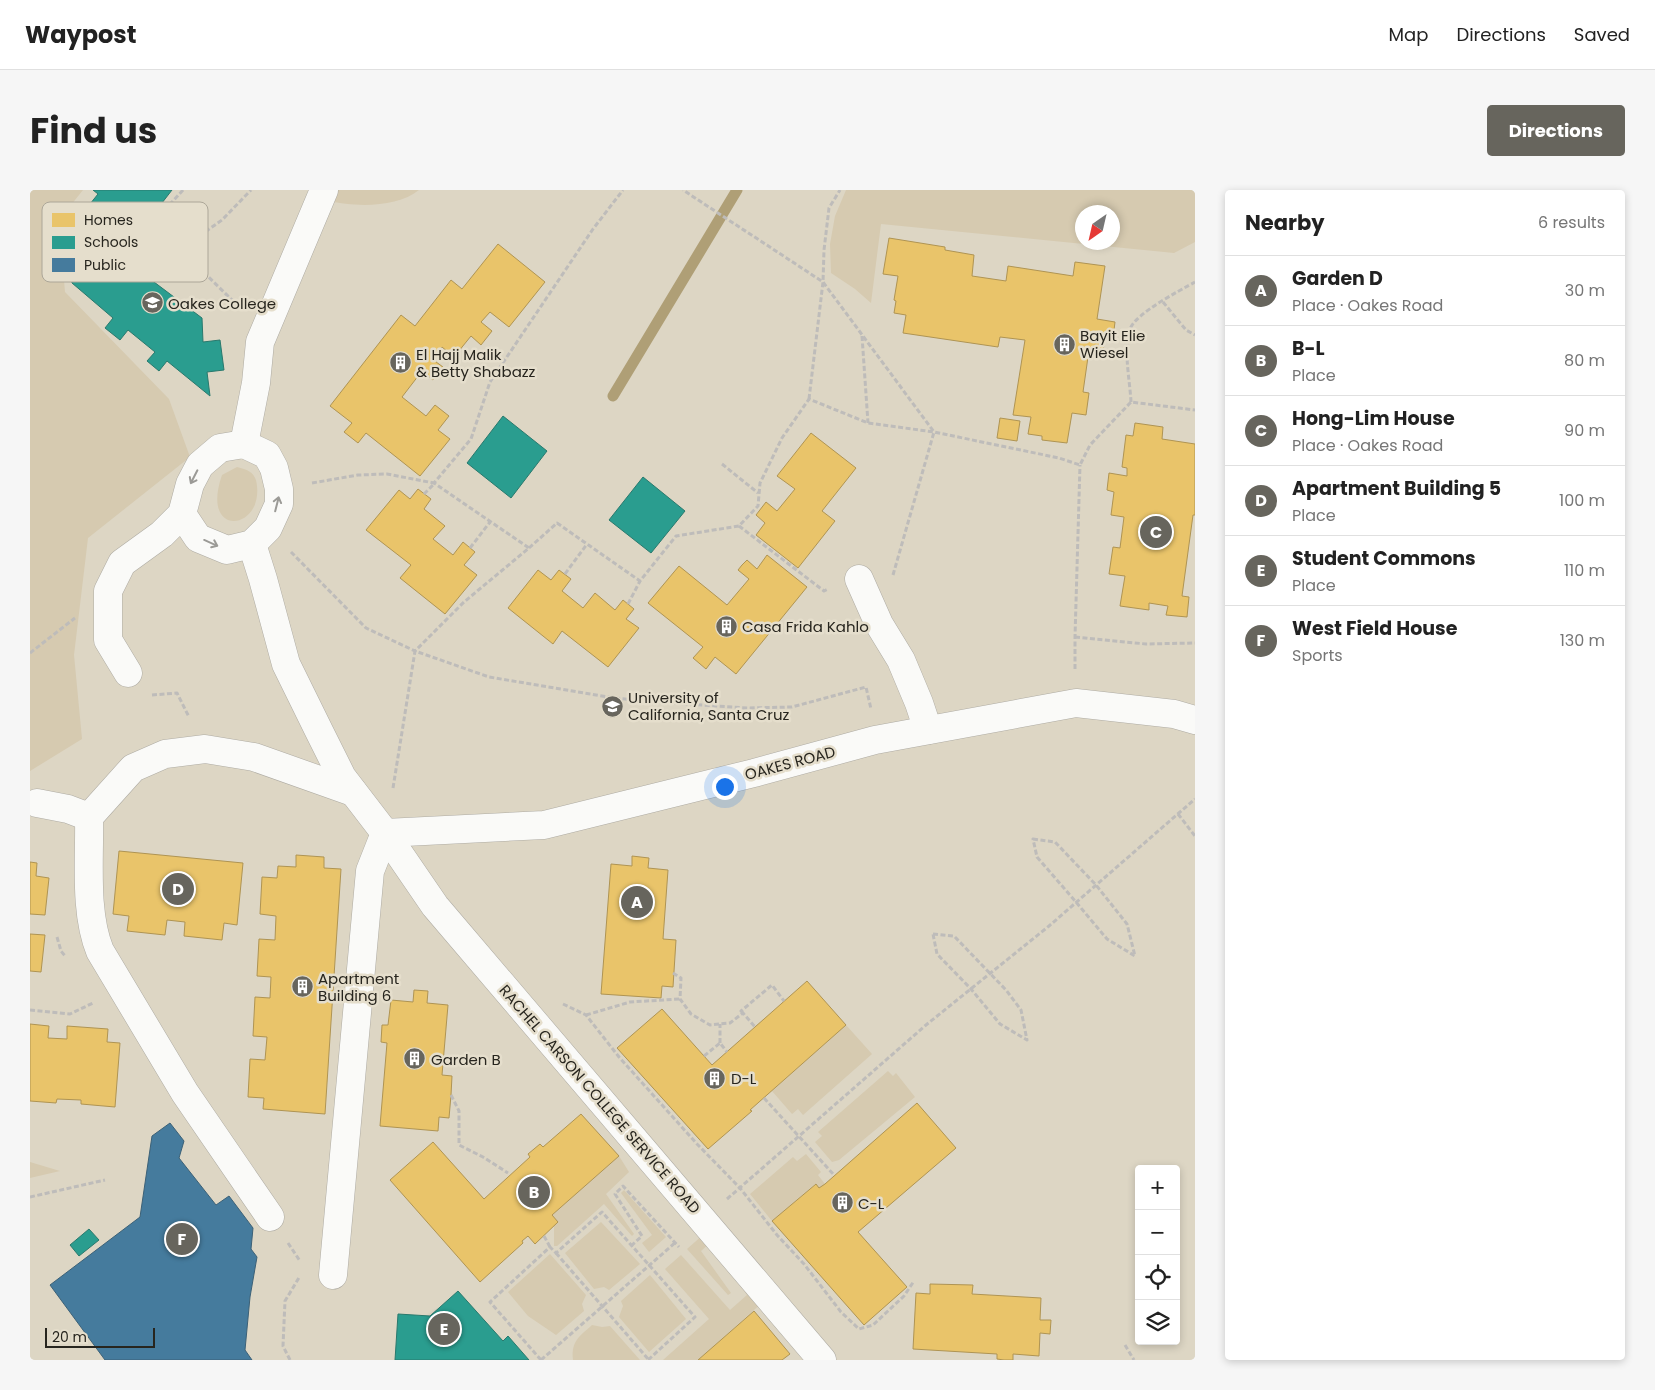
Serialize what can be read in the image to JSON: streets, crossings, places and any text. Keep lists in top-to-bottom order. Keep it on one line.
{"streets":{"street":["OAKES ROAD","RACHEL CARSON COLLEGE SERVICE ROAD"]},"crossings":[["OAKES ROAD","RACHEL CARSON COLLEGE SERVICE ROAD"]],"places":{"school or university":["Oakes College","University of California, Santa Cruz"],"building":["Bayit Elie Wiesel","El Hajj Malik & Betty Shabazz","Casa Frida Kahlo","Apartment Building 6","Garden B","D-L","C-L"]},"legend":["Homes","Schools","Public"],"scale_bar":"20 m","north":"bottom left","page":{"header":"Waypost","nav":["Map","Directions","Saved"],"title":"Find us","buttons":"Directions","heading":["Nearby","6 results"],"list":[{"mark":"A","name":"Garden D","note":"Place · Oakes Road","value":"30 m"},{"mark":"B","name":"B-L","note":"Place","value":"80 m"},{"mark":"C","name":"Hong-Lim House","note":"Place · Oakes Road","value":"90 m"},{"mark":"D","name":"Apartment Building 5","note":"Place","value":"100 m"},{"mark":"E","name":"Student Commons","note":"Place","value":"110 m"},{"mark":"F","name":"West Field House","note":"Sports","value":"130 m"}],"pins":["C","D","A","B","F","E"],"map_buttons":["+","−"],"scale":"20 m"}}
